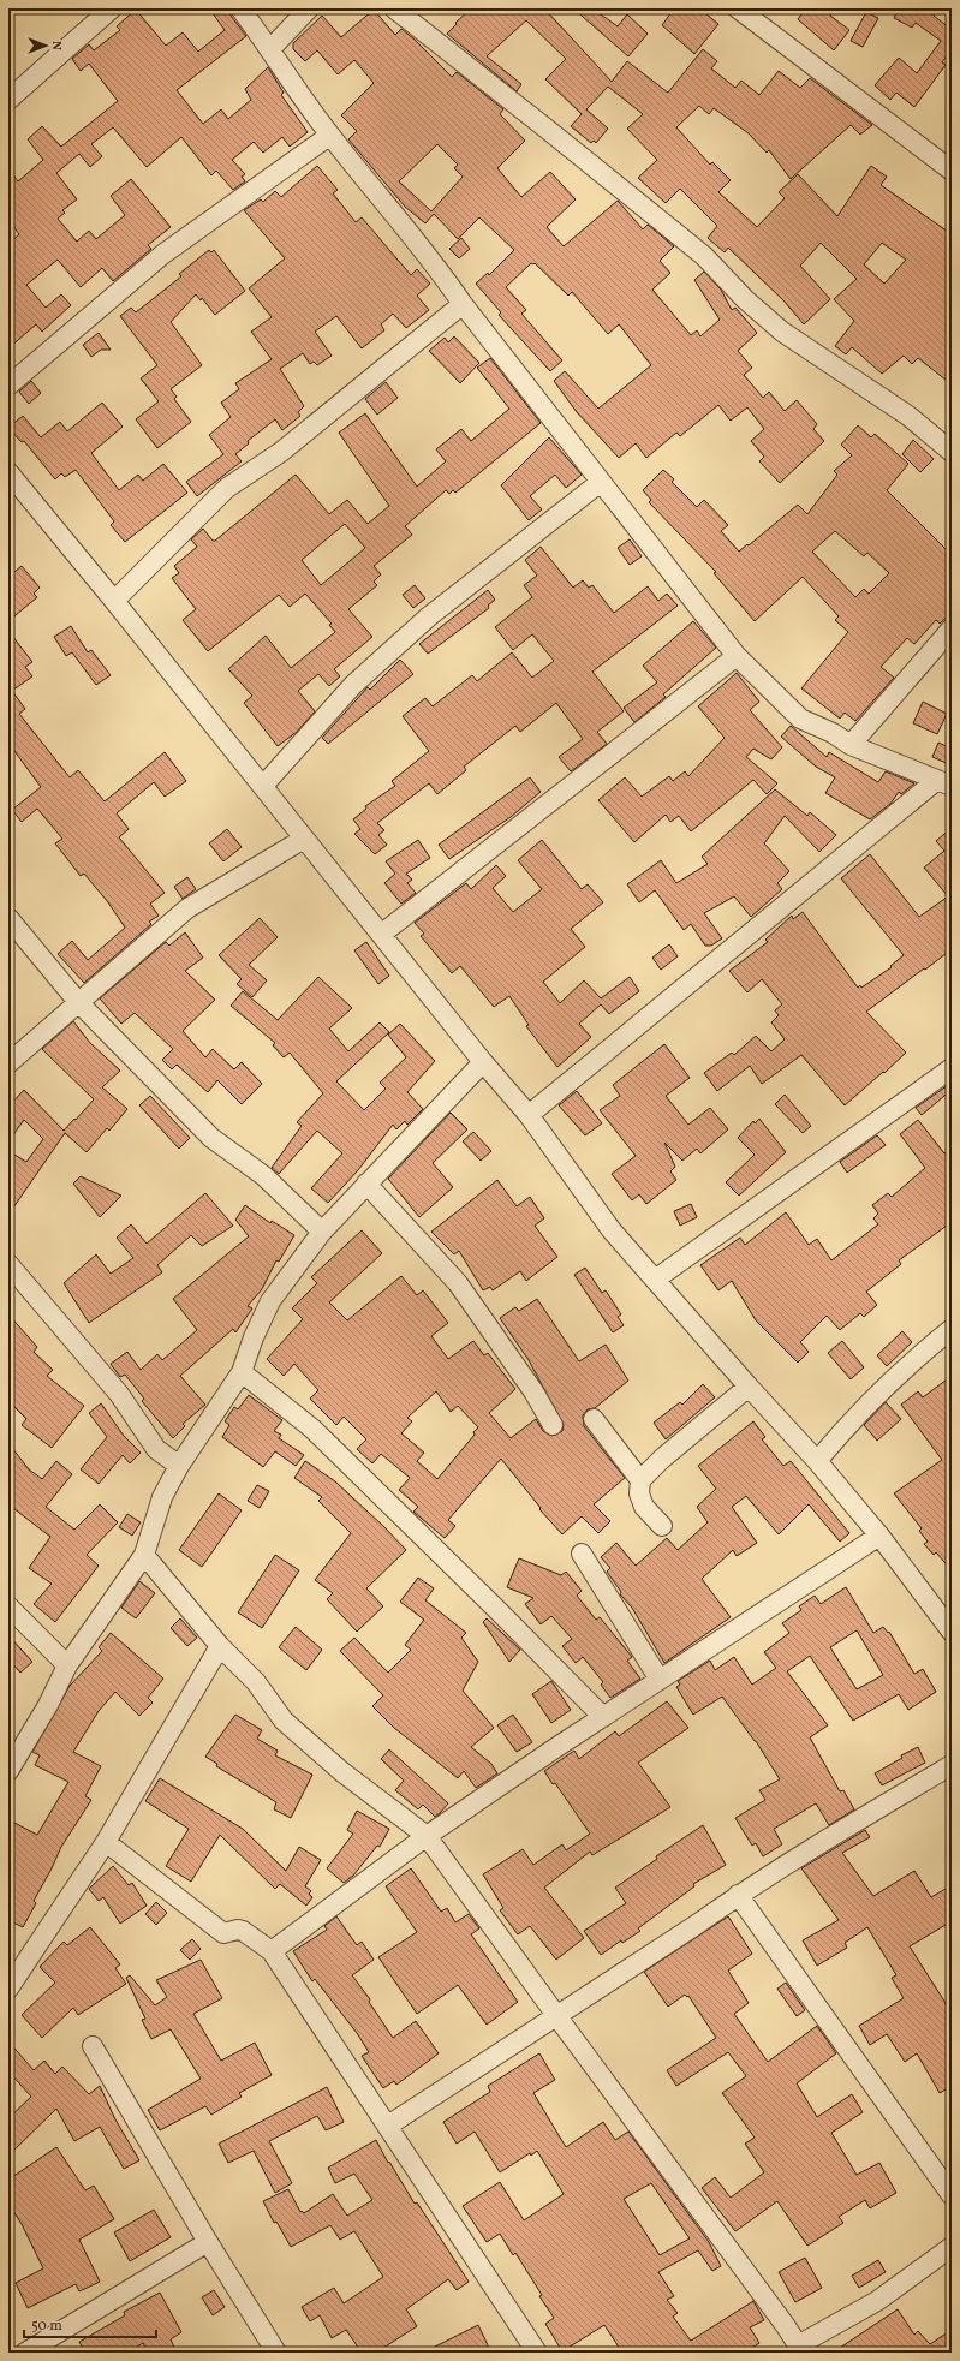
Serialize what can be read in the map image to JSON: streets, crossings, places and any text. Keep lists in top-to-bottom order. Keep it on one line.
{"scale_bar":"50 m","north":"right"}
